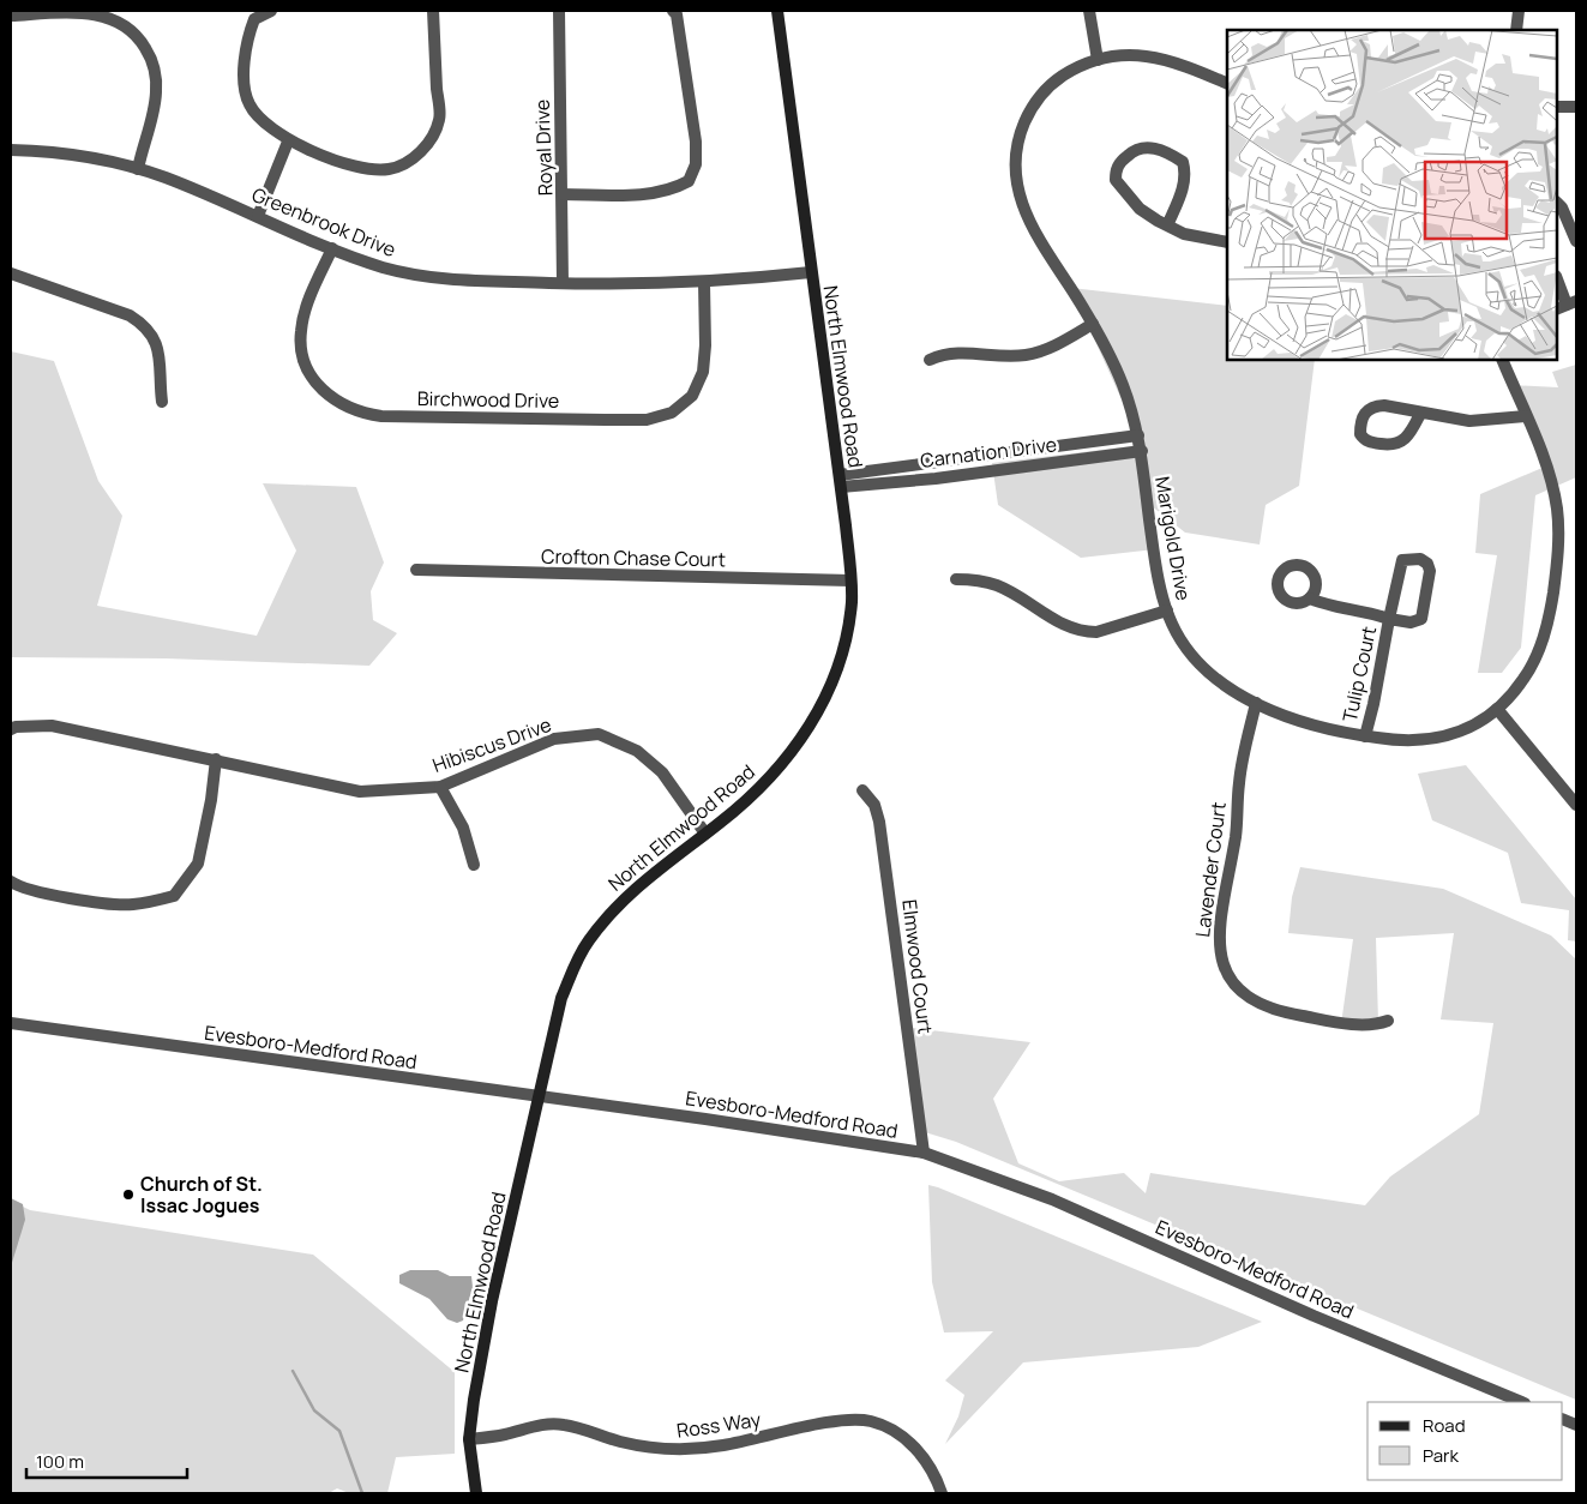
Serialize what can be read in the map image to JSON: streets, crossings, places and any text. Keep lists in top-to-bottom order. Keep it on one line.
{"streets":{"main road":["North Elmwood Road"],"street":["Royal Drive","Greenbrook Drive","Birchwood Drive","Carnation Drive","Marigold Drive","Crofton Chase Court","Tulip Court","Hibiscus Drive","Lavender Court","Elmwood Court","Evesboro-Medford Road","Ross Way"]},"crossings":[["Royal Drive","Greenbrook Drive"],["Greenbrook Drive","North Elmwood Road"],["Greenbrook Drive","Birchwood Drive"],["North Elmwood Road","Carnation Drive"],["North Elmwood Road","Crofton Chase Court"],["North Elmwood Road","Hibiscus Drive"],["North Elmwood Road","Evesboro-Medford Road"],["North Elmwood Road","Ross Way"],["Carnation Drive","Marigold Drive"],["Marigold Drive","Tulip Court"],["Marigold Drive","Lavender Court"],["Elmwood Court","Evesboro-Medford Road"]],"places":["Church of St. Issac Jogues"],"legend":["Road","Park"],"scale_bar":"100 m"}
